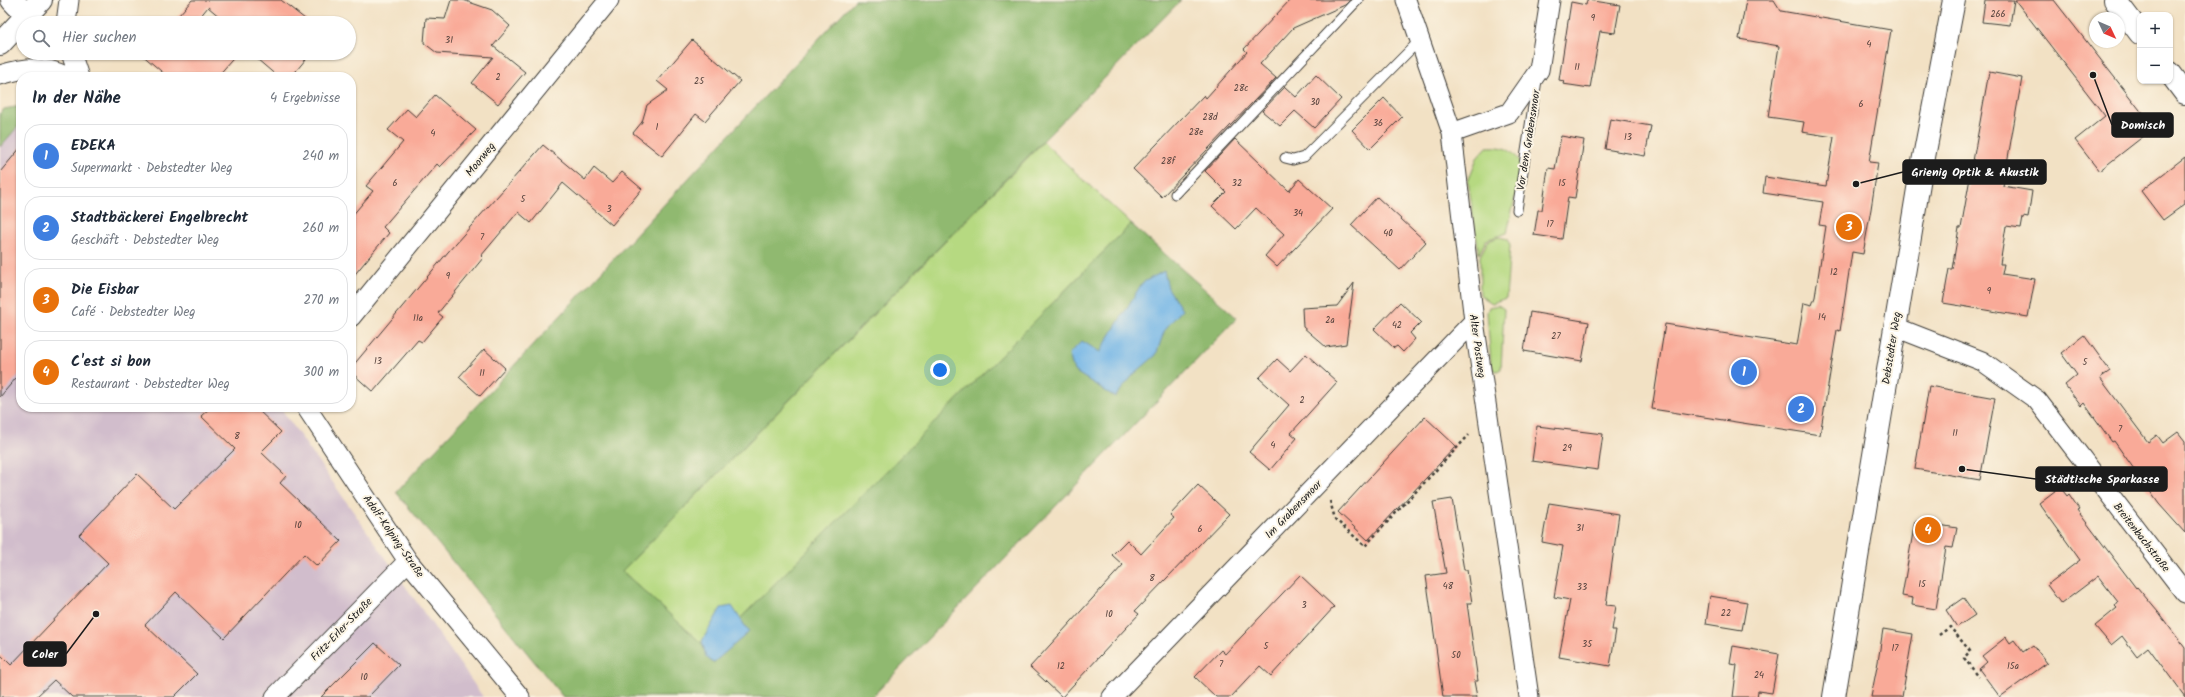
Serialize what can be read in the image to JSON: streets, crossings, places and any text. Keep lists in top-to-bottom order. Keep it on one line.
{"streets":{"street":["Vor dem Grabensmoor","Moorweg","Alter Postweg","Debstedter Weg","Im Grabensmoor","Adolf-Kolping-Straße","Breitenbachstraße","Fritz-Erler-Straße"]},"crossings":[["Vor dem Grabensmoor","Alter Postweg"],["Alter Postweg","Im Grabensmoor"],["Debstedter Weg","Breitenbachstraße"],["Adolf-Kolping-Straße","Fritz-Erler-Straße"]],"places":["Domisch","Grienig Optik & Akustik","Städtische Sparkasse","Coler"],"house_numbers":["266","9","31","4","11","2","25","28c","30","6","28d","36","1","28e","4","13","28f","6","32","15","5","3","34","17","40","7","12","9","9","14","11a","2a","42","27","13","5","11","2","7","11","8","4","29","10","31","6","8","15","48","33","3","22","10","35","5","17","50","7","12","15a","24","10"],"north":"bottom right","page":{"map_buttons":["+","−"],"search":"Hier suchen","heading":["In der Nähe","4 Ergebnisse"],"list":[{"mark":"1","name":"EDEKA","note":"Supermarkt · Debstedter Weg","value":"240 m"},{"mark":"2","name":"Stadtbäckerei Engelbrecht","note":"Geschäft · Debstedter Weg","value":"260 m"},{"mark":"3","name":"Die Eisbar","note":"Café · Debstedter Weg","value":"270 m"},{"mark":"4","name":"C'est si bon","note":"Restaurant · Debstedter Weg","value":"300 m"}],"pins":["3","1","2","4"]}}
